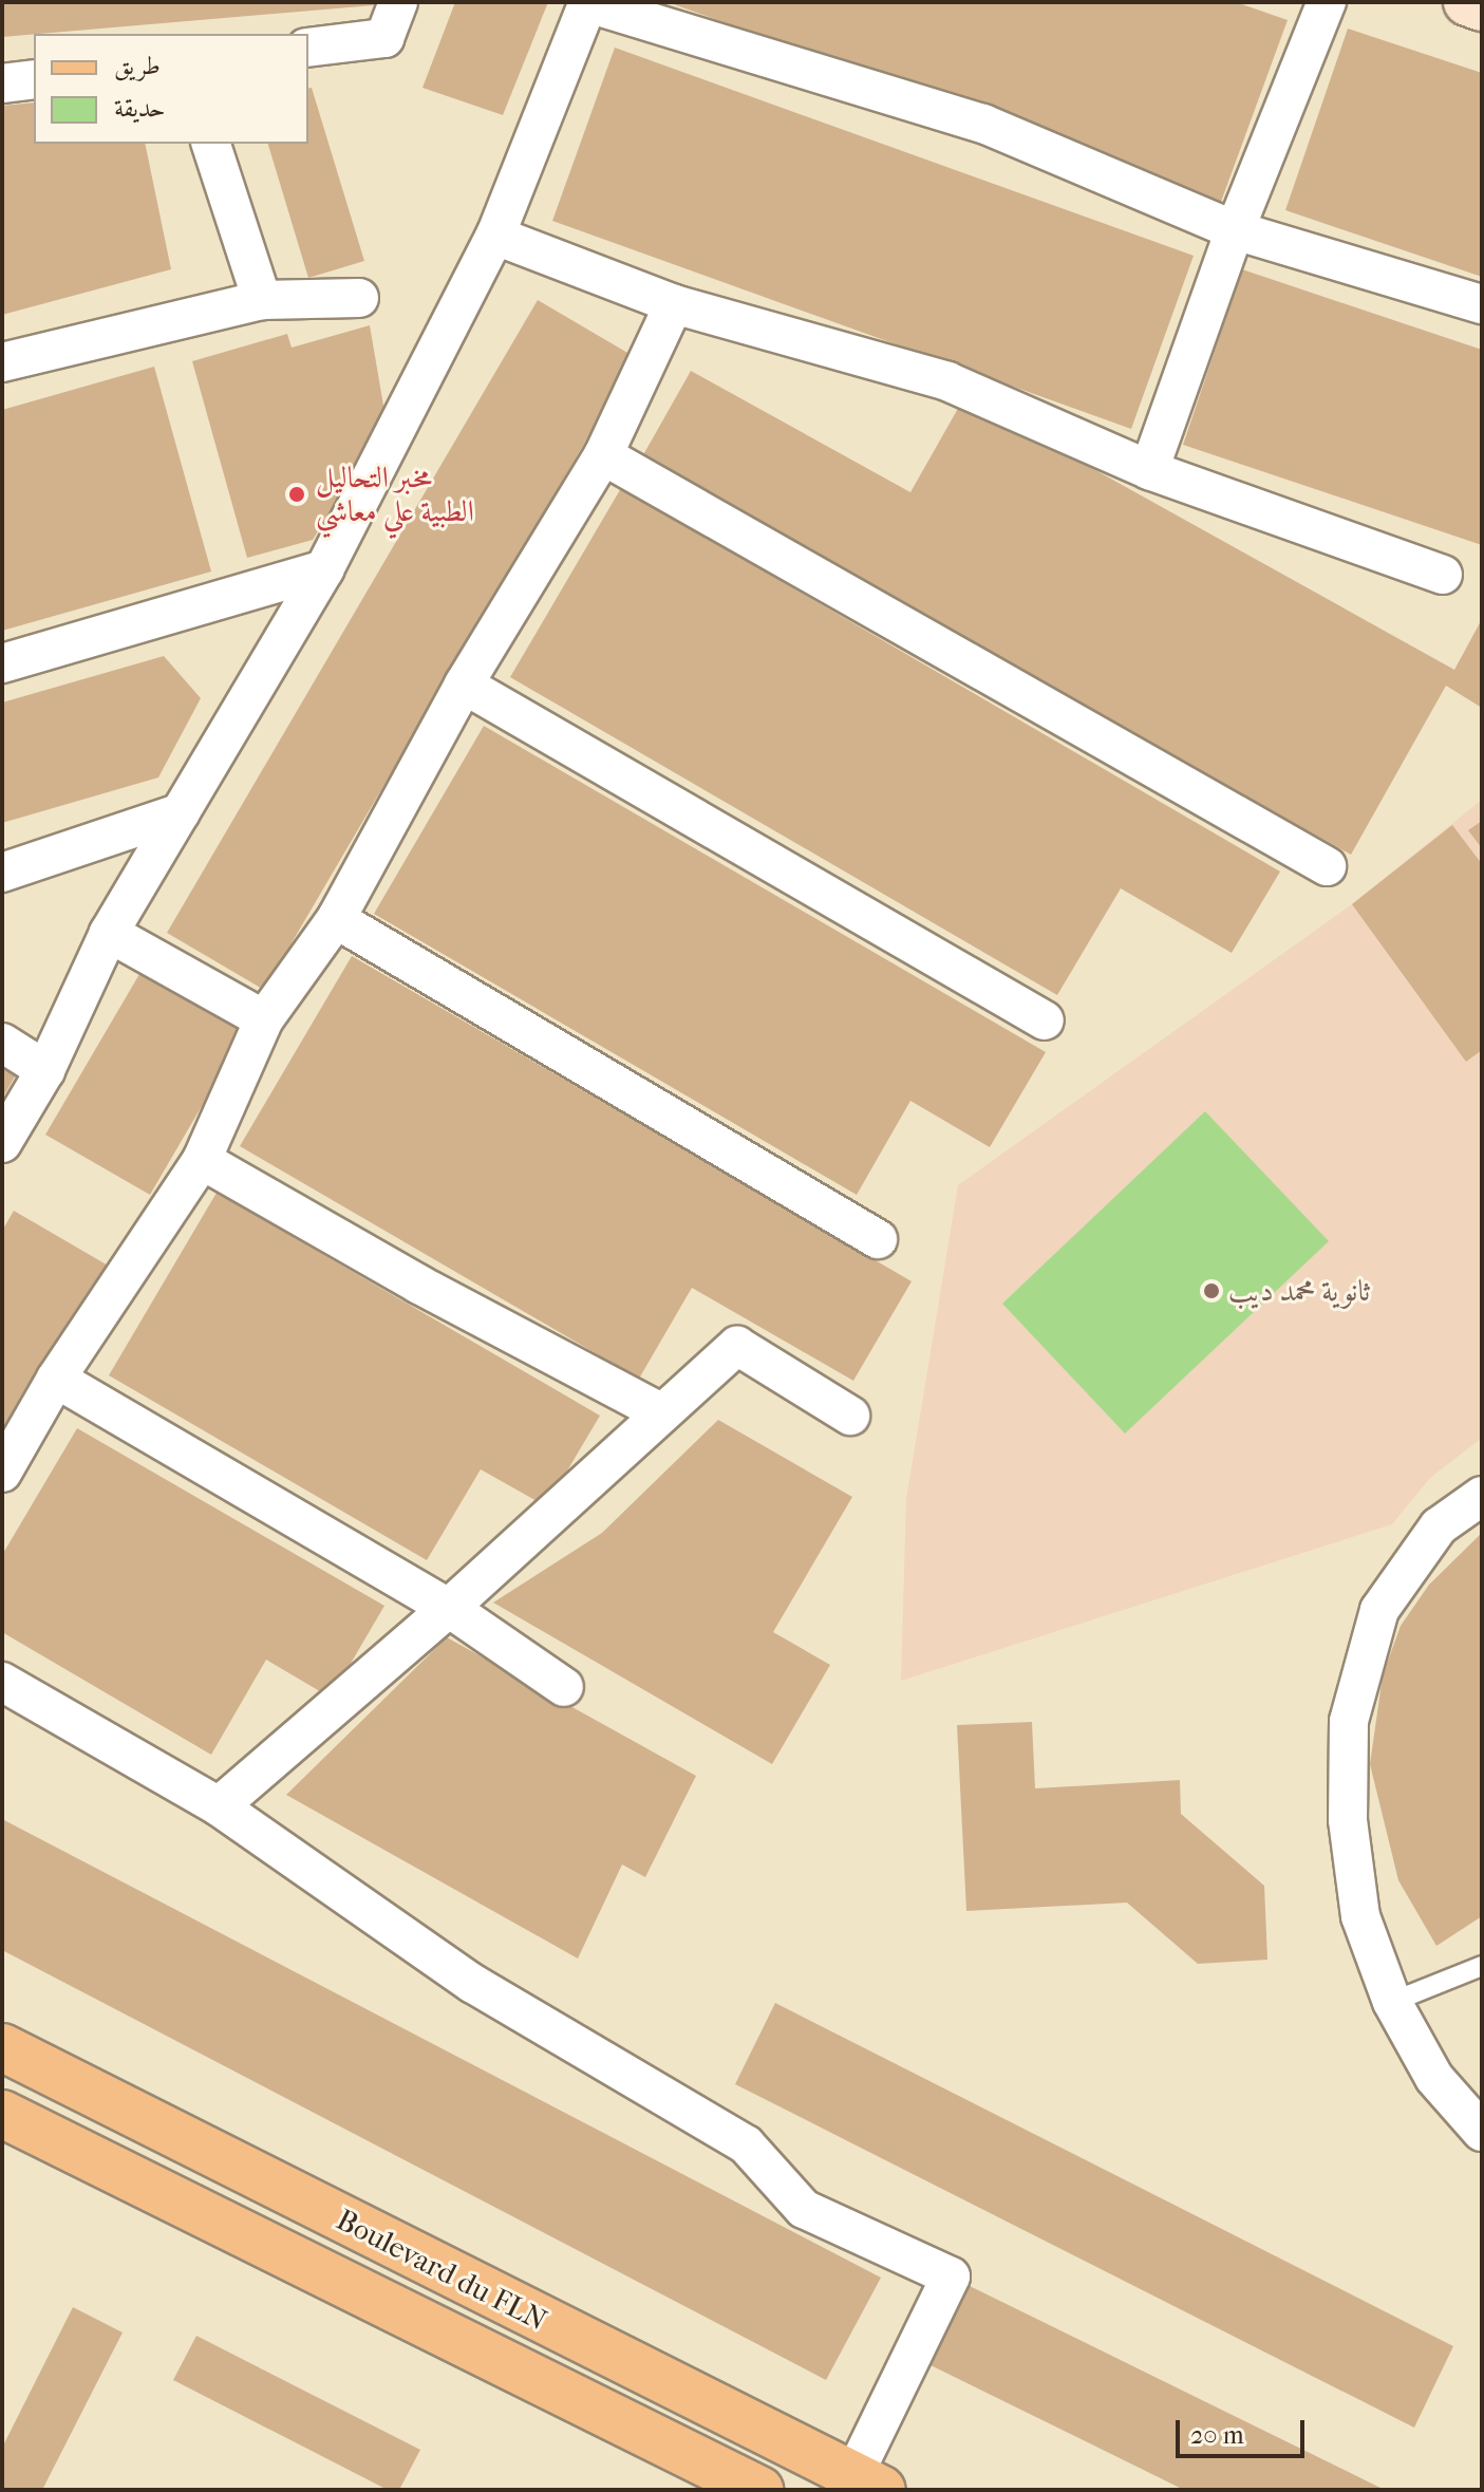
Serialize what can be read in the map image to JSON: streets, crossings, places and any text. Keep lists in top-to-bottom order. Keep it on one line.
{"streets":{"main road":["Boulevard du FLN"]},"places":["مخبر التحاليل الطبية علي معاشي","ثانوية محمد ديب"],"legend":["طريق","حديقة"],"scale_bar":"20 m"}
